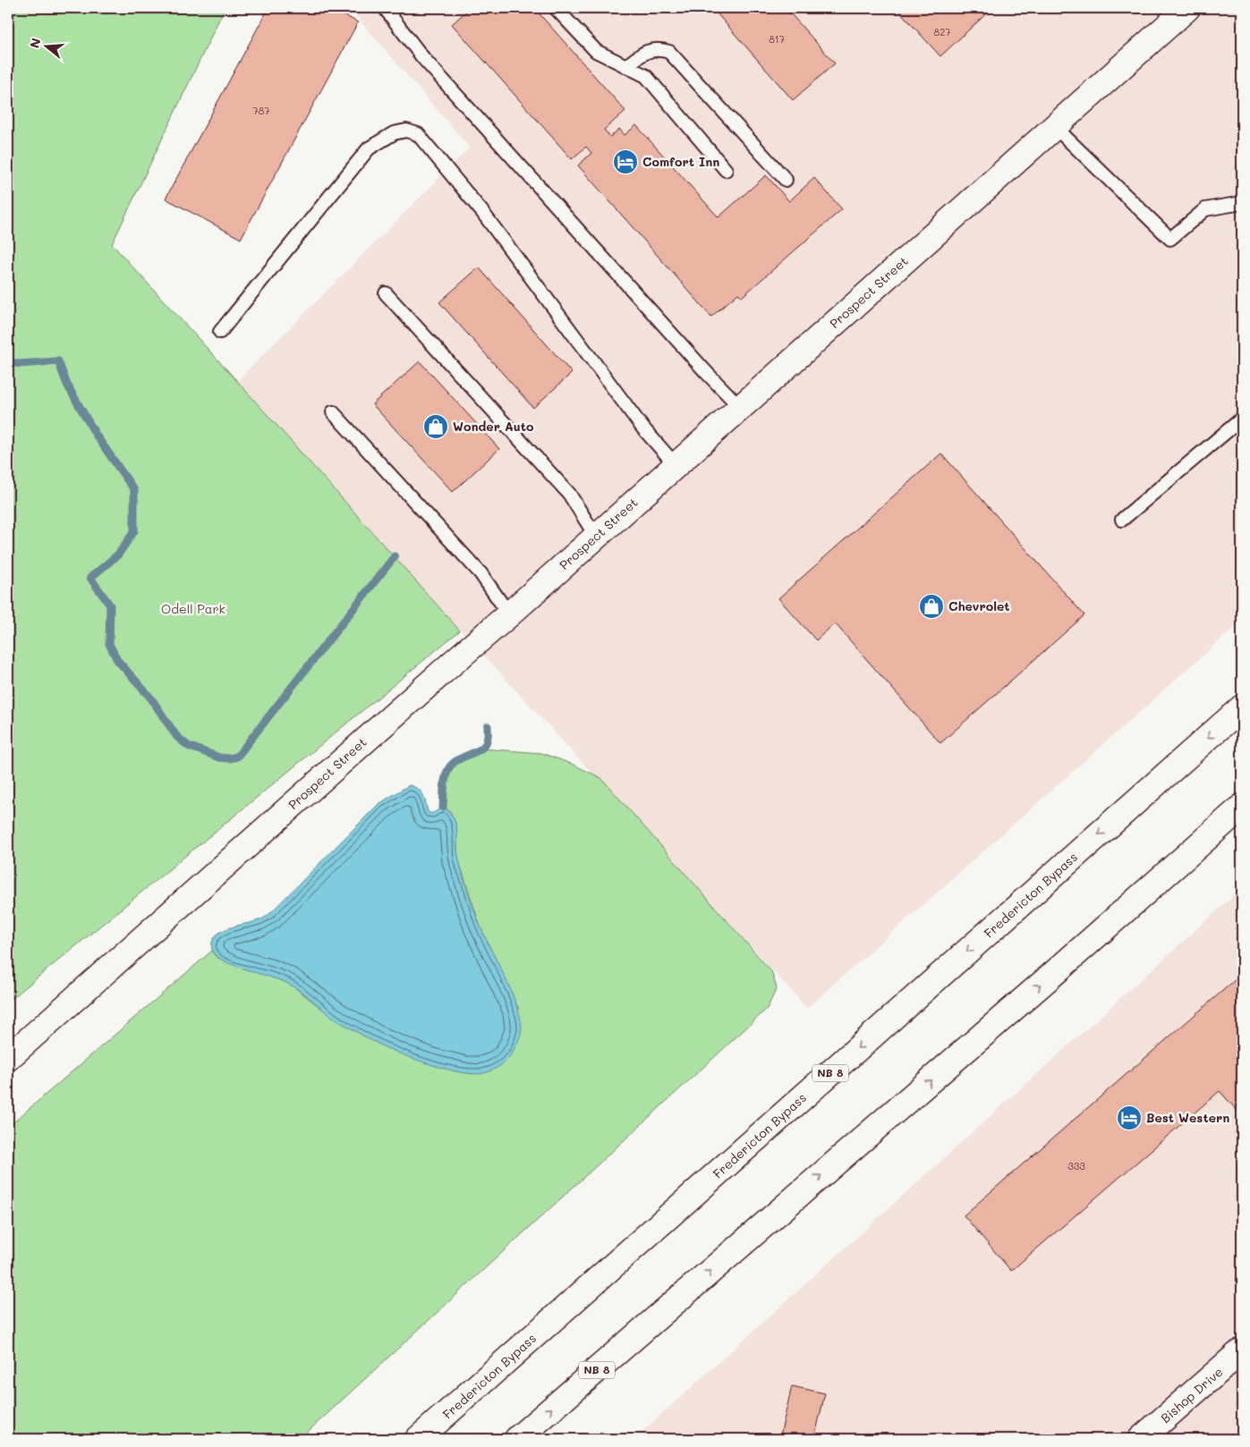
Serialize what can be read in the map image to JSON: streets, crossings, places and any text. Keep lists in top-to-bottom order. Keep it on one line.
{"streets":{"main road":["Prospect Street","Fredericton Bypass","NB 8","Bishop Drive"]},"parks":["Odell Park"],"places":{"hotel":["Comfort Inn","Best Western"],"shop":["Wonder Auto","Chevrolet"]},"house_numbers":["827","817","787","333"],"north":"left"}
